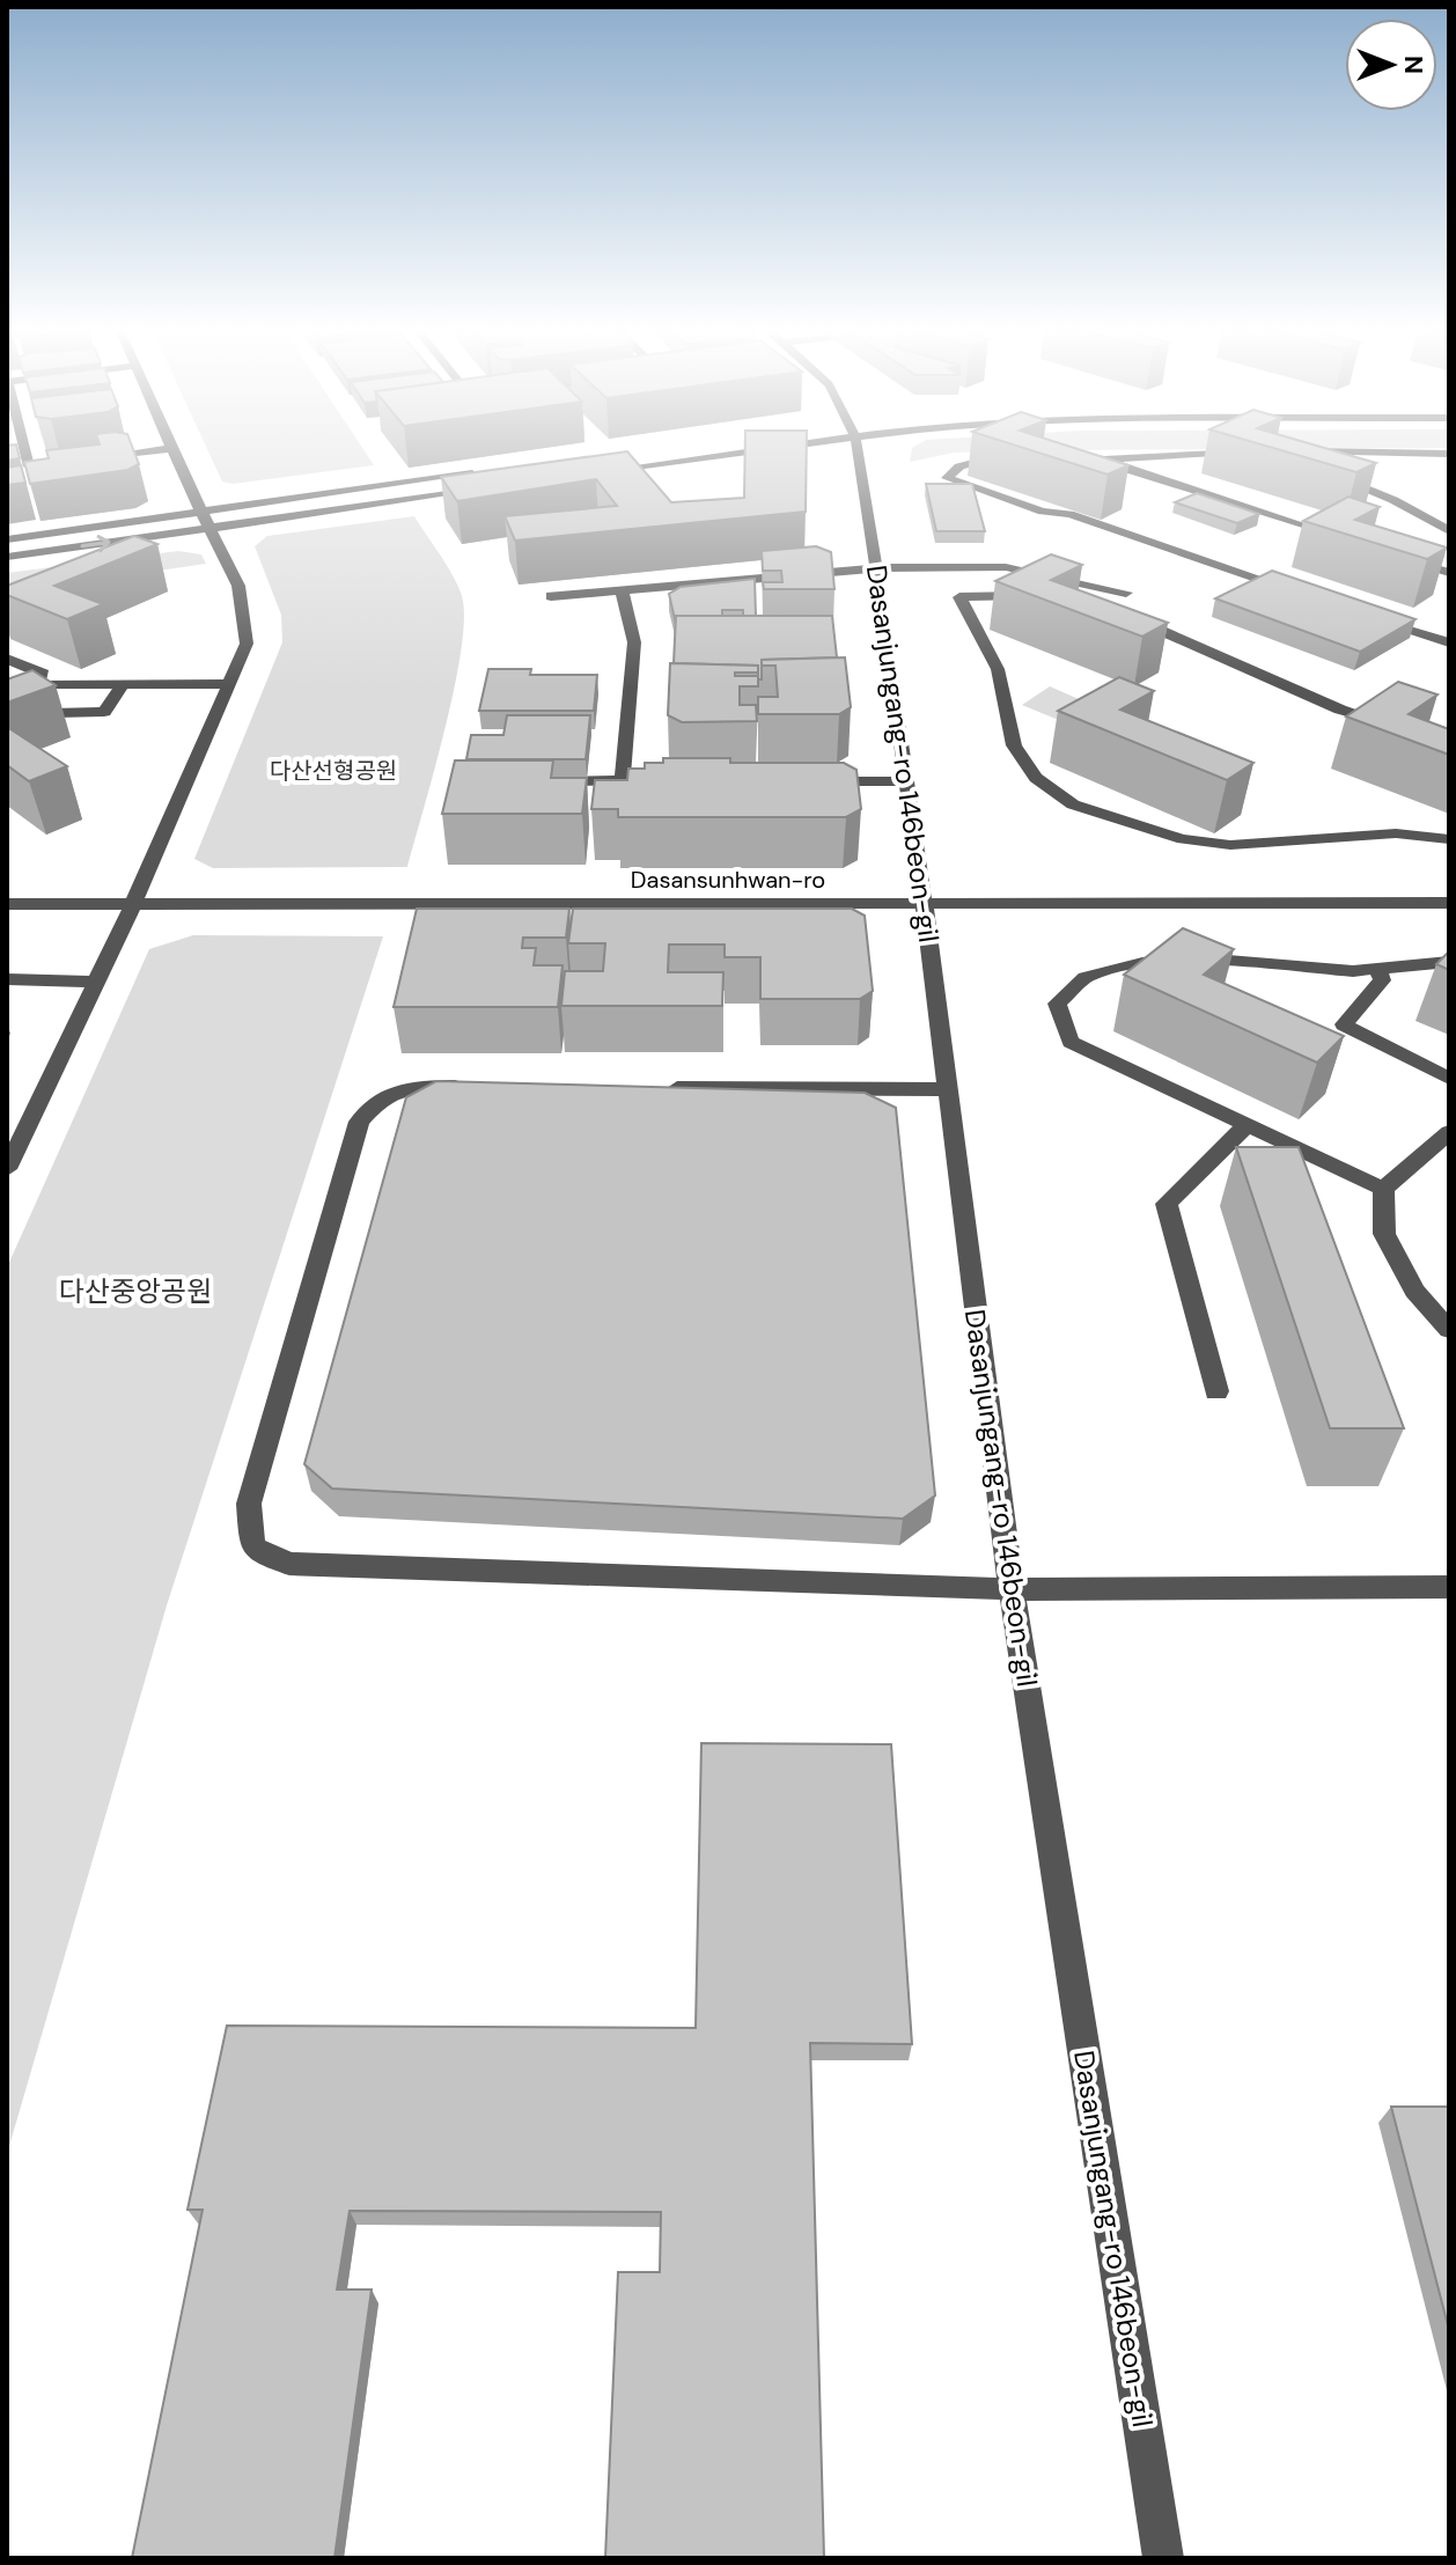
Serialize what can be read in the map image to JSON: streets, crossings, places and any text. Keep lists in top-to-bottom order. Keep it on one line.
{"streets":{"street":["Dasanjungang-ro 146beon-gil","Dasansunhwan-ro"]},"crossings":[["Dasanjungang-ro 146beon-gil","Dasansunhwan-ro"]],"parks":["다산선형공원","다산중앙공원"],"north":"right"}
